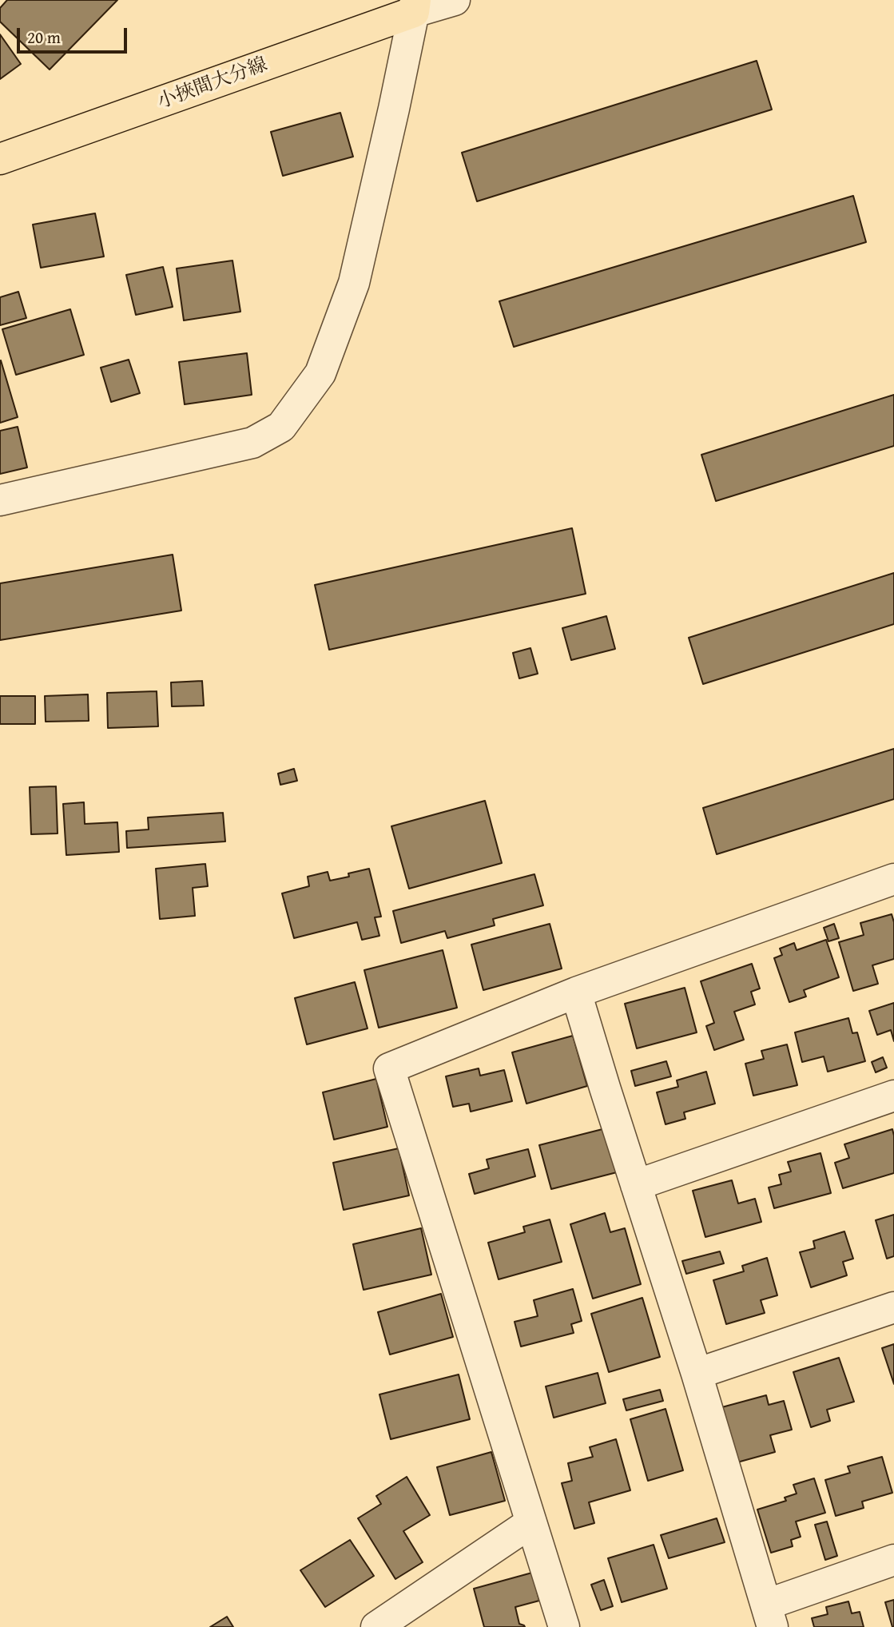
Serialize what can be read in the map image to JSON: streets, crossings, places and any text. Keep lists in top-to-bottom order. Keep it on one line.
{"streets":{"main road":["小挾間大分線"]},"scale_bar":"20 m"}
